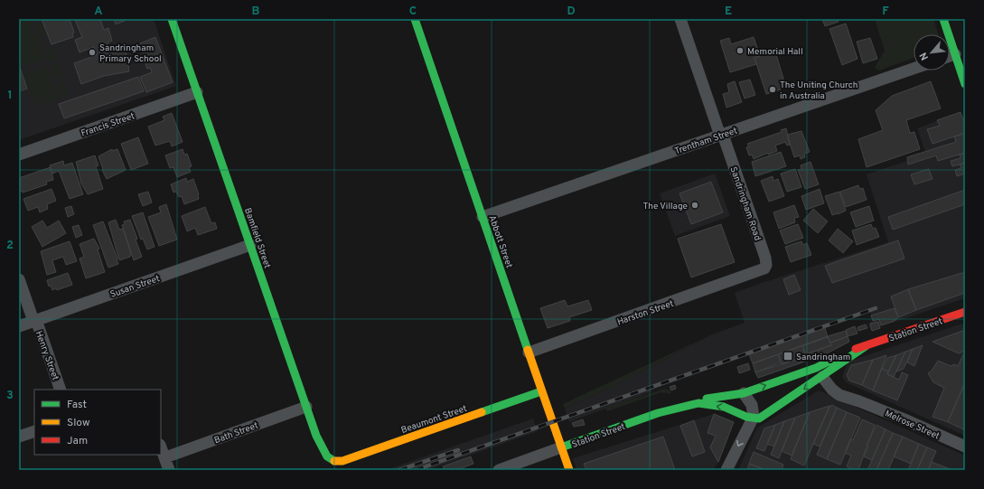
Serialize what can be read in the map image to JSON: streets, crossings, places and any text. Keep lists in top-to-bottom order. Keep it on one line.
{"streets":{"street":["Francis Street","Trentham Street","Sandringham Road","Bamfield Street","Abbott Street","Susan Street","Harston Street","Station Street","Henry Street","Beaumont Street","Melrose Street","Bath Street"]},"crossings":[["Francis Street","Bamfield Street"],["Trentham Street","Sandringham Road"],["Trentham Street","Abbott Street"],["Sandringham Road","Harston Street"],["Bamfield Street","Susan Street"],["Bamfield Street","Beaumont Street"],["Bamfield Street","Bath Street"],["Abbott Street","Harston Street"],["Abbott Street","Station Street"],["Abbott Street","Beaumont Street"],["Susan Street","Henry Street"],["Station Street","Melrose Street"]],"places":{"other":["Memorial Hall","Sandringham Primary School","The Uniting Church in Australia","The Village"],"transit":["Sandringham"]},"legend":["Fast","Slow","Jam"],"north":"bottom left","grid":{"columns":["A","B","C","D","E","F"],"rows":["1","2","3"]}}
